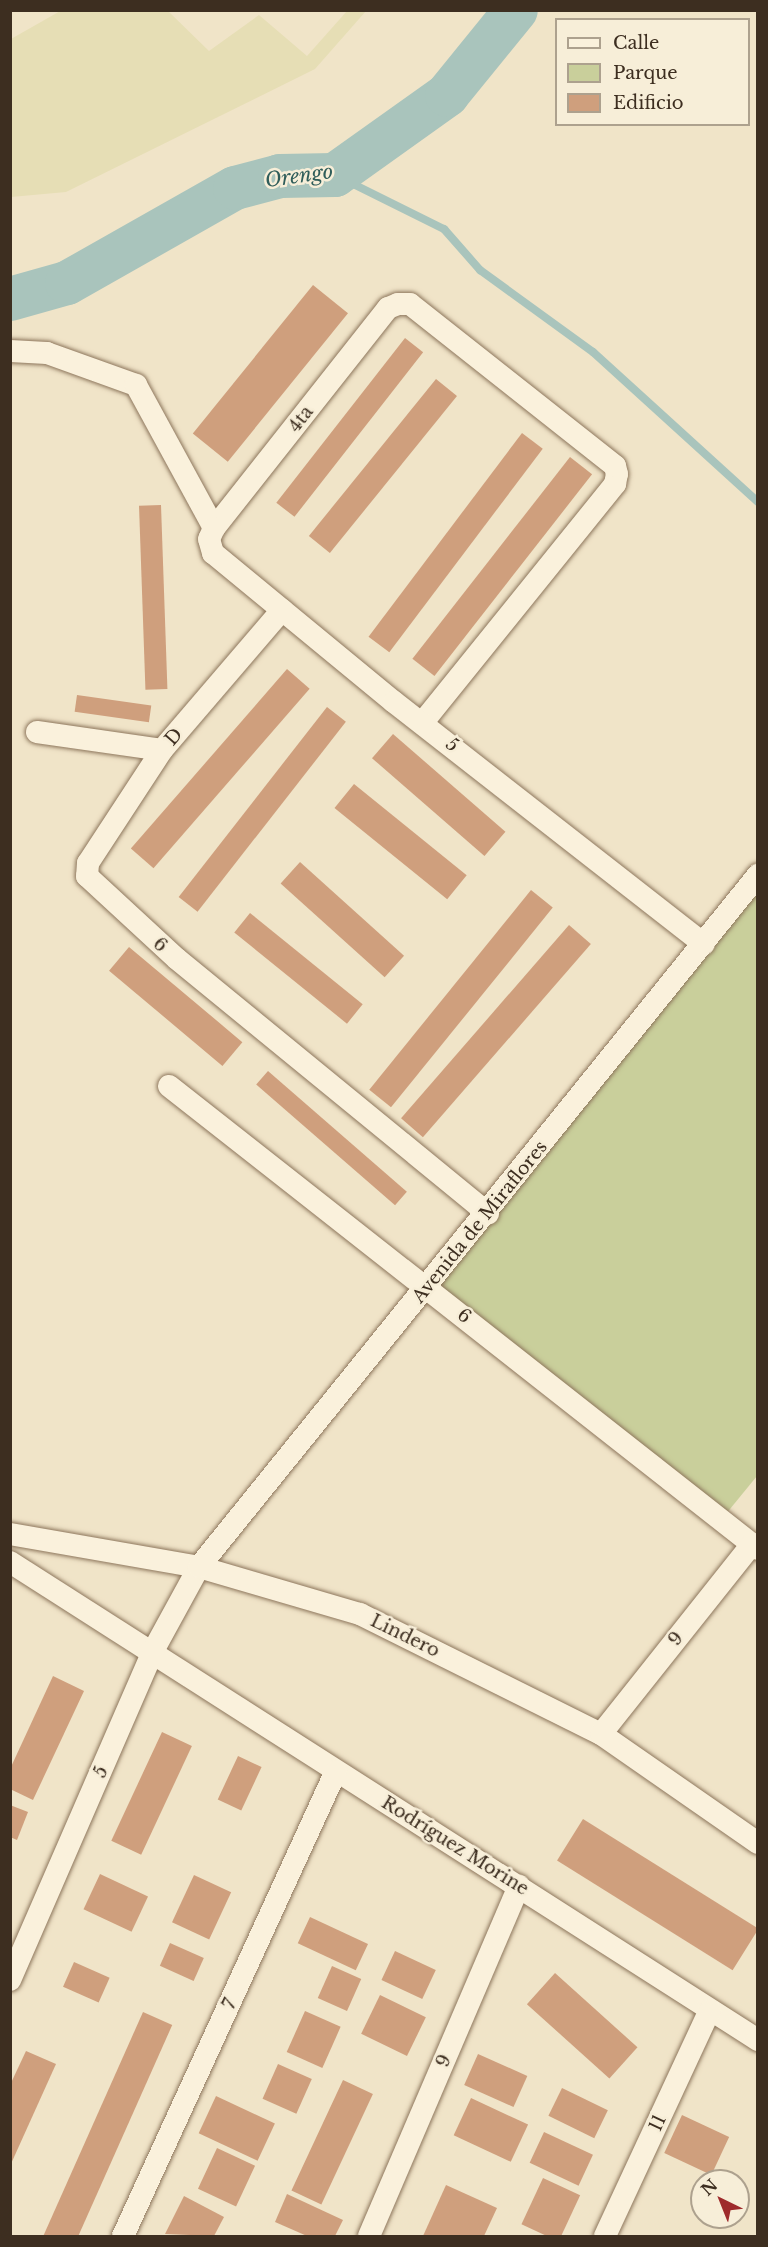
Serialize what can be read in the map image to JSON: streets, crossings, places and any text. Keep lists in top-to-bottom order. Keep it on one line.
{"streets":{"street":["4ta","D","5","6","Avenida de Miraflores","Lindero","9","Rodríguez Morine","7","11"]},"crossings":[["4ta","5"],["D","5"],["D","6"],["5","Avenida de Miraflores"],["5","Lindero"],["5","Rodríguez Morine"],["6","Avenida de Miraflores"],["6","9"],["Avenida de Miraflores","Lindero"],["Lindero","9"],["9","Rodríguez Morine"],["Rodríguez Morine","7"],["Rodríguez Morine","11"]],"water":["Orengo"],"legend":["Calle","Parque","Edificio"],"north":"top left"}
